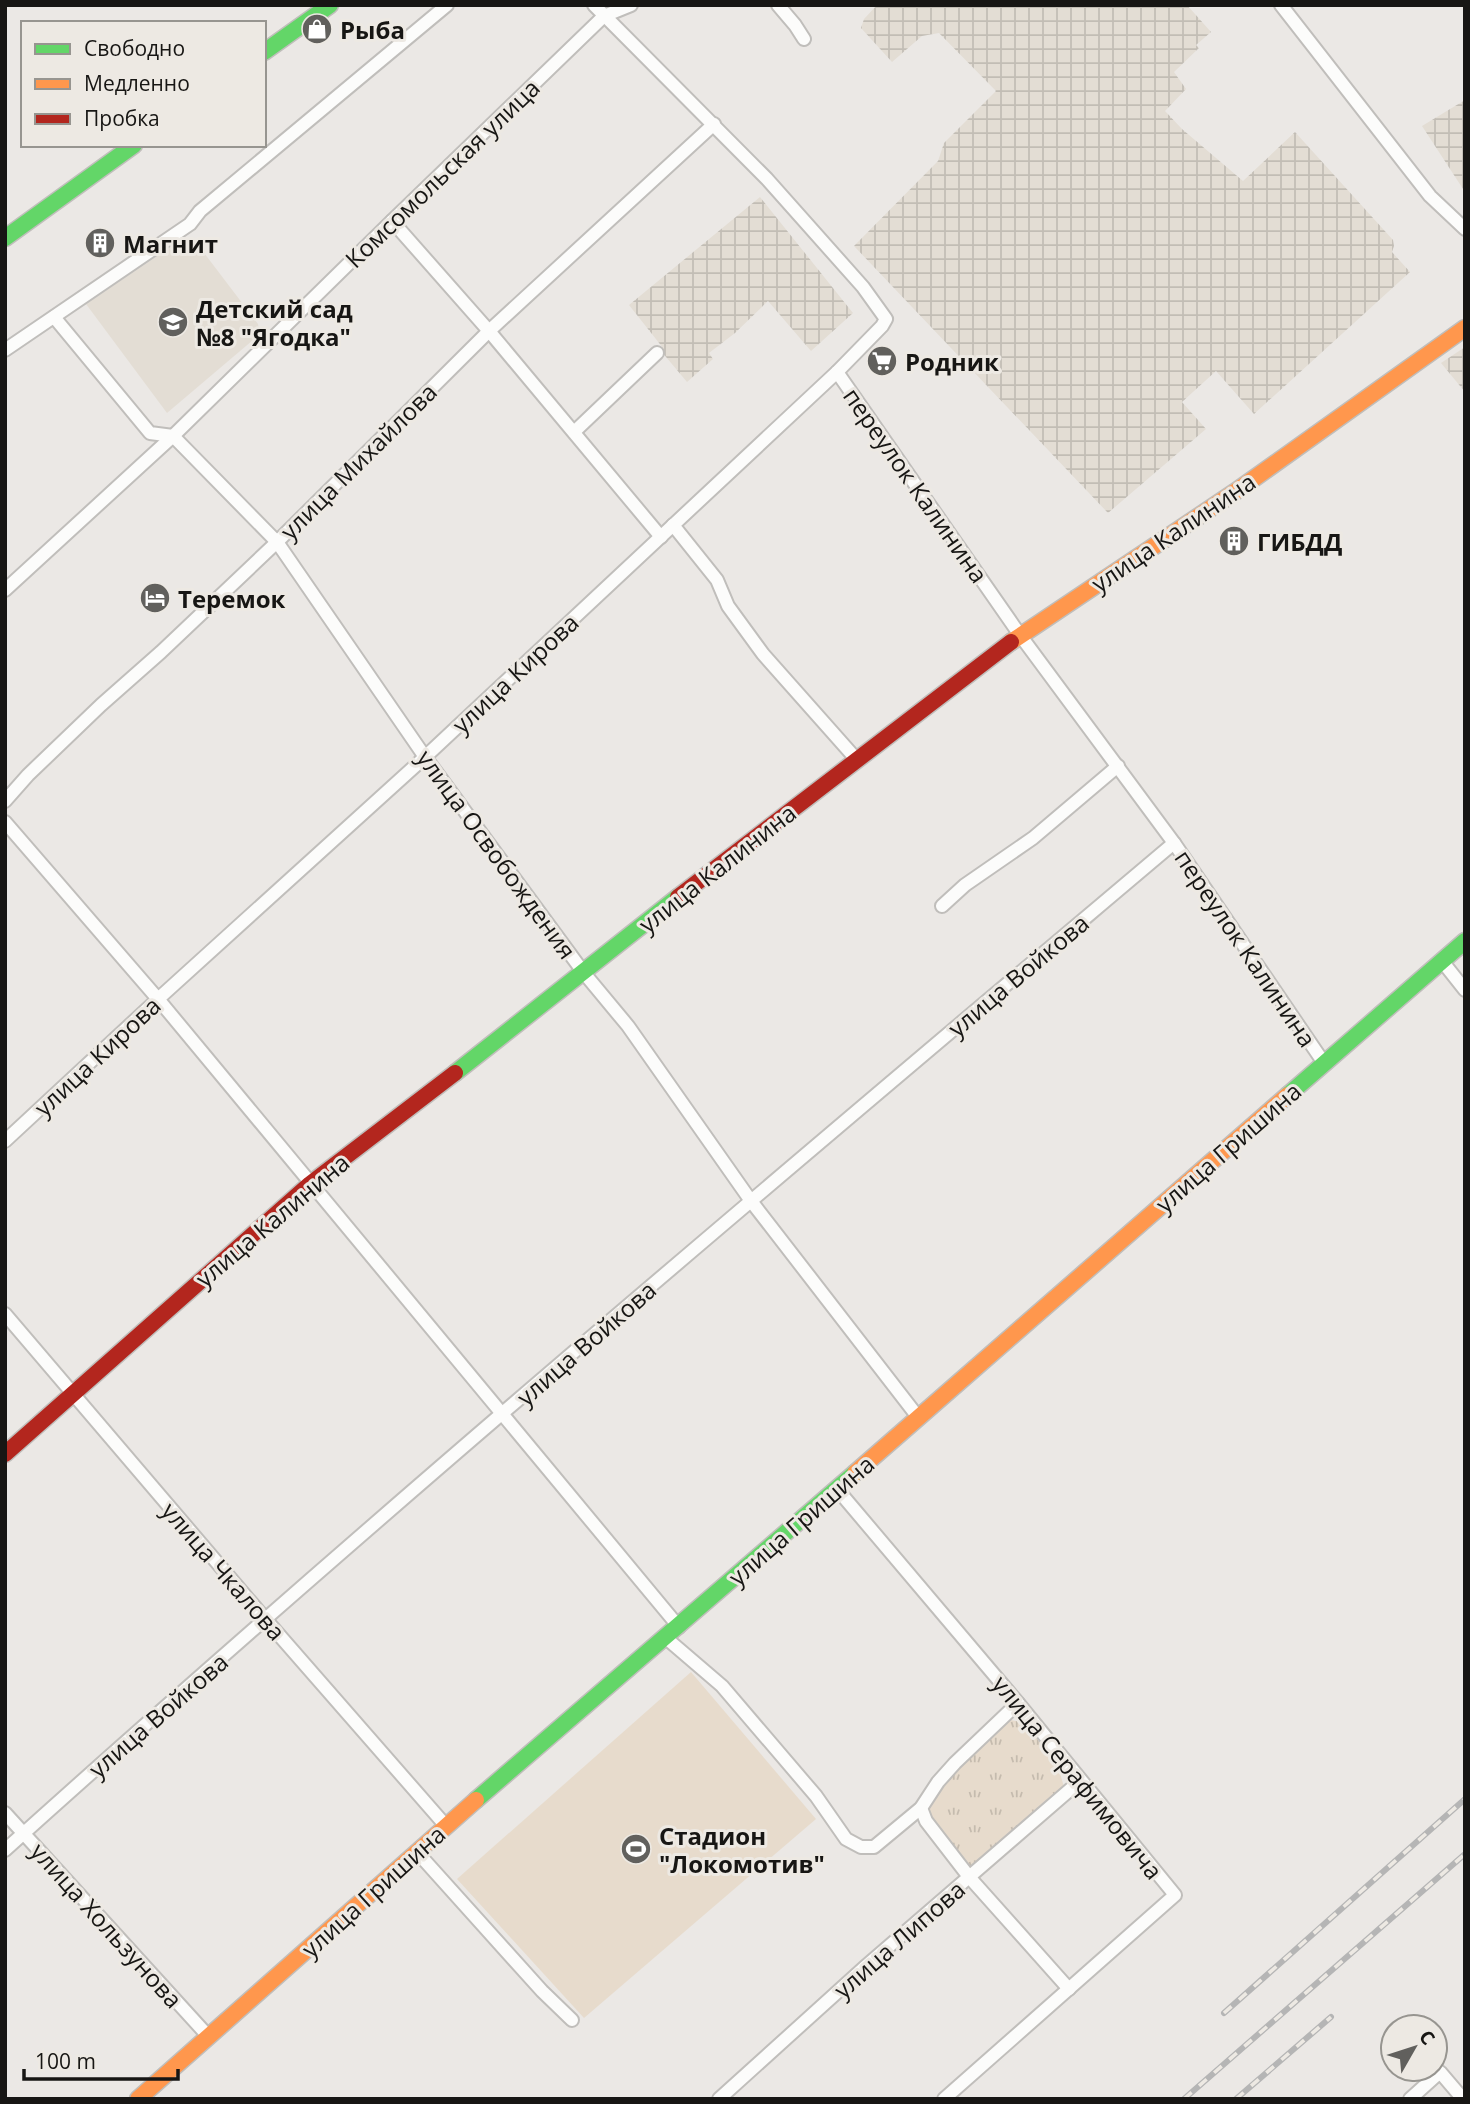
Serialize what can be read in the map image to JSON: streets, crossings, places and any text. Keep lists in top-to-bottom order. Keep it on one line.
{"streets":{"street":["Комсомольская улица","улица Михайлова","переулок Калинина","улица Калинина","улица Кирова","улица Освобождения","улица Войкова","улица Гришина","улица Чкалова","улица Серафимовича","улица Хользунова","улица Липова"]},"crossings":[["Комсомольская улица","переулок Калинина"],["Комсомольская улица","улица Освобождения"],["улица Михайлова","переулок Калинина"],["улица Михайлова","улица Освобождения"],["переулок Калинина","улица Калинина"],["переулок Калинина","улица Кирова"],["переулок Калинина","улица Войкова"],["переулок Калинина","улица Гришина"],["улица Калинина","улица Освобождения"],["улица Калинина","улица Чкалова"],["улица Кирова","улица Освобождения"],["улица Освобождения","улица Войкова"],["улица Освобождения","улица Гришина"],["улица Войкова","улица Чкалова"],["улица Войкова","улица Хользунова"],["улица Гришина","улица Чкалова"],["улица Гришина","улица Серафимовича"],["улица Гришина","улица Хользунова"],["улица Серафимовича","улица Липова"]],"places":{"shop":["Рыба"],"building":["Магнит","ГИБДД"],"school or university":["Детский сад №8 \"Ягодка\""],"supermarket":["Родник"],"hotel":["Теремок"],"sports":["Стадион \"Локомотив\""]},"legend":["Свободно","Медленно","Пробка"],"scale_bar":"100 m","north":"top right"}
